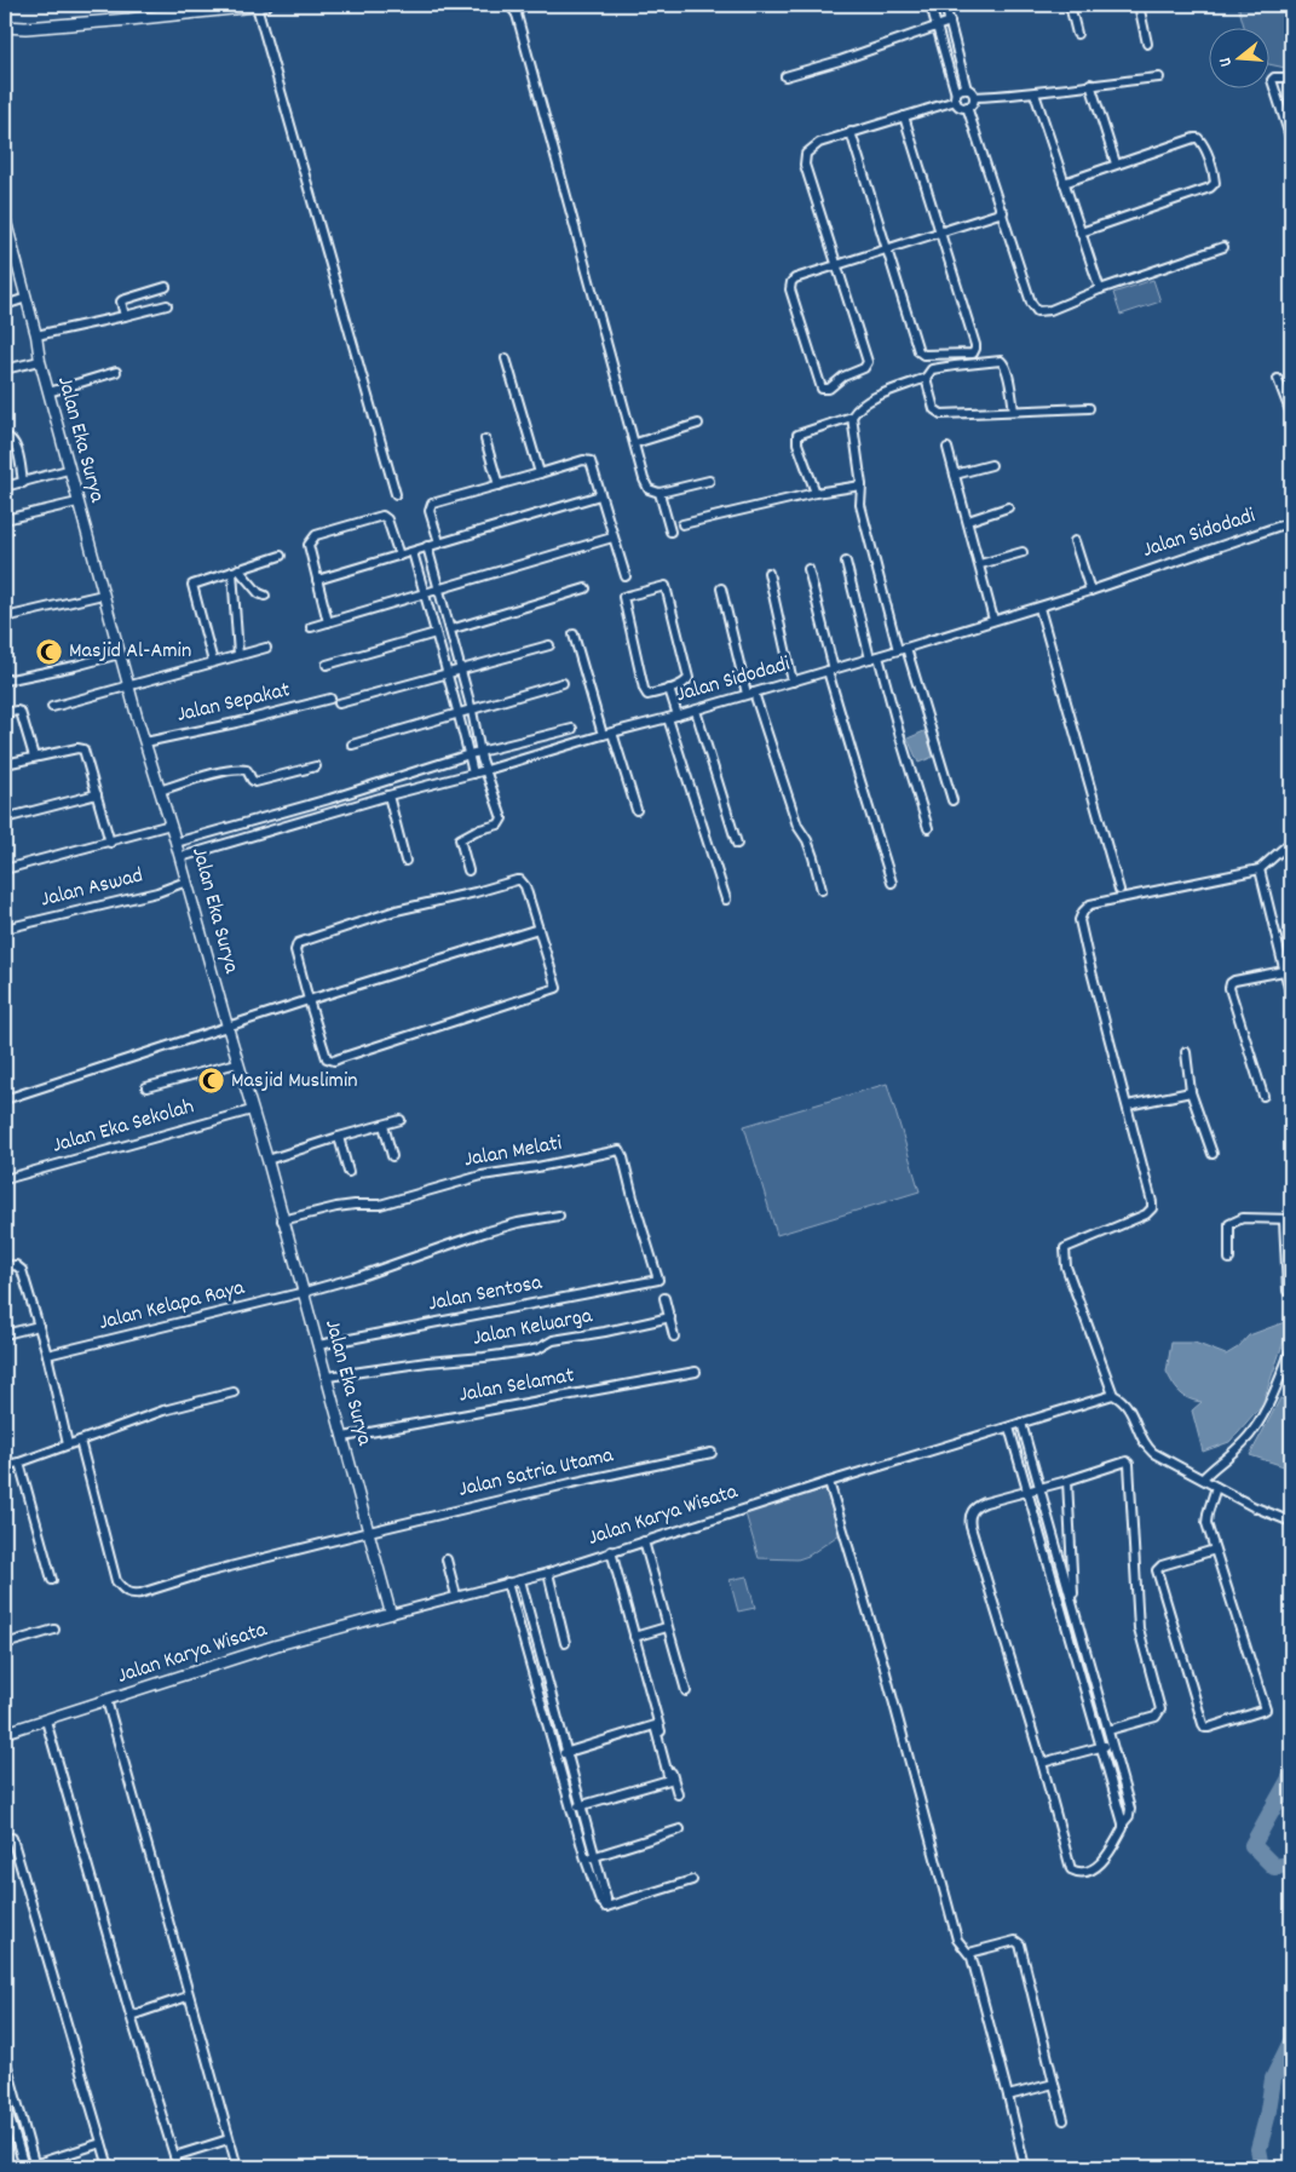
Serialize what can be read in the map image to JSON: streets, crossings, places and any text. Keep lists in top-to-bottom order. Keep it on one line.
{"streets":{"street":["Jalan Eka Surya","Jalan Sidodadi","Jalan Sepakat","Jalan Aswad","Jalan Eka Sekolah","Jalan Melati","Jalan Sentosa","Jalan Kelapa Raya","Jalan Keluarga","Jalan Selamat","Jalan Satria Utama","Jalan Karya Wisata"]},"crossings":[["Jalan Eka Surya","Jalan Sidodadi"],["Jalan Eka Surya","Jalan Sepakat"],["Jalan Eka Surya","Jalan Aswad"],["Jalan Eka Surya","Jalan Eka Sekolah"],["Jalan Eka Surya","Jalan Melati"],["Jalan Eka Surya","Jalan Sentosa"],["Jalan Eka Surya","Jalan Kelapa Raya"],["Jalan Eka Surya","Jalan Keluarga"],["Jalan Eka Surya","Jalan Selamat"],["Jalan Eka Surya","Jalan Satria Utama"],["Jalan Eka Surya","Jalan Karya Wisata"],["Jalan Melati","Jalan Sentosa"]],"places":{"mosque":["Masjid Al-Amin","Masjid Muslimin"]},"north":"left"}
